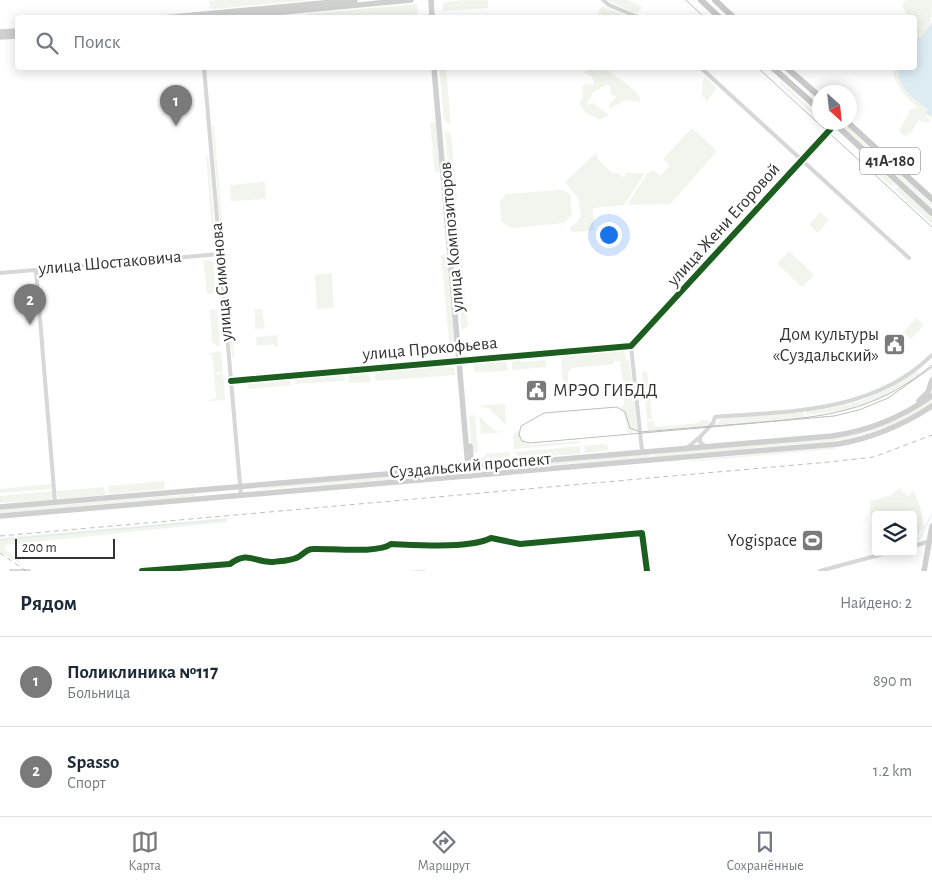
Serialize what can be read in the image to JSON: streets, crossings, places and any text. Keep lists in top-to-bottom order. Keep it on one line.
{"streets":{"main road":["41А-180","улица Композиторов","Суздальский проспект"],"street":["улица Жени Егоровой","улица Шостаковича","улица Симонова","улица Прокофьева"]},"crossings":[["улица Жени Егоровой","улица Прокофьева"],["улица Композиторов","улица Прокофьева"],["улица Композиторов","Суздальский проспект"],["улица Шостаковича","улица Симонова"],["улица Симонова","улица Прокофьева"],["улица Симонова","Суздальский проспект"]],"places":{"public building":["Дом культуры «Суздальский»","МРЭО ГИБДД"],"sports":["Yogispace"]},"scale_bar":"200 m","north":"bottom right","page":{"search":"Поиск","pins":["1","2"],"scale":"200 m","heading":["Рядом","Найдено: 2"],"list":[{"mark":"1","name":"Поликлиника №117","note":"Больница","value":"890 m"},{"mark":"2","name":"Spasso","note":"Спорт","value":"1.2 km"}],"nav":["Карта","Маршрут","Сохранённые"]}}
